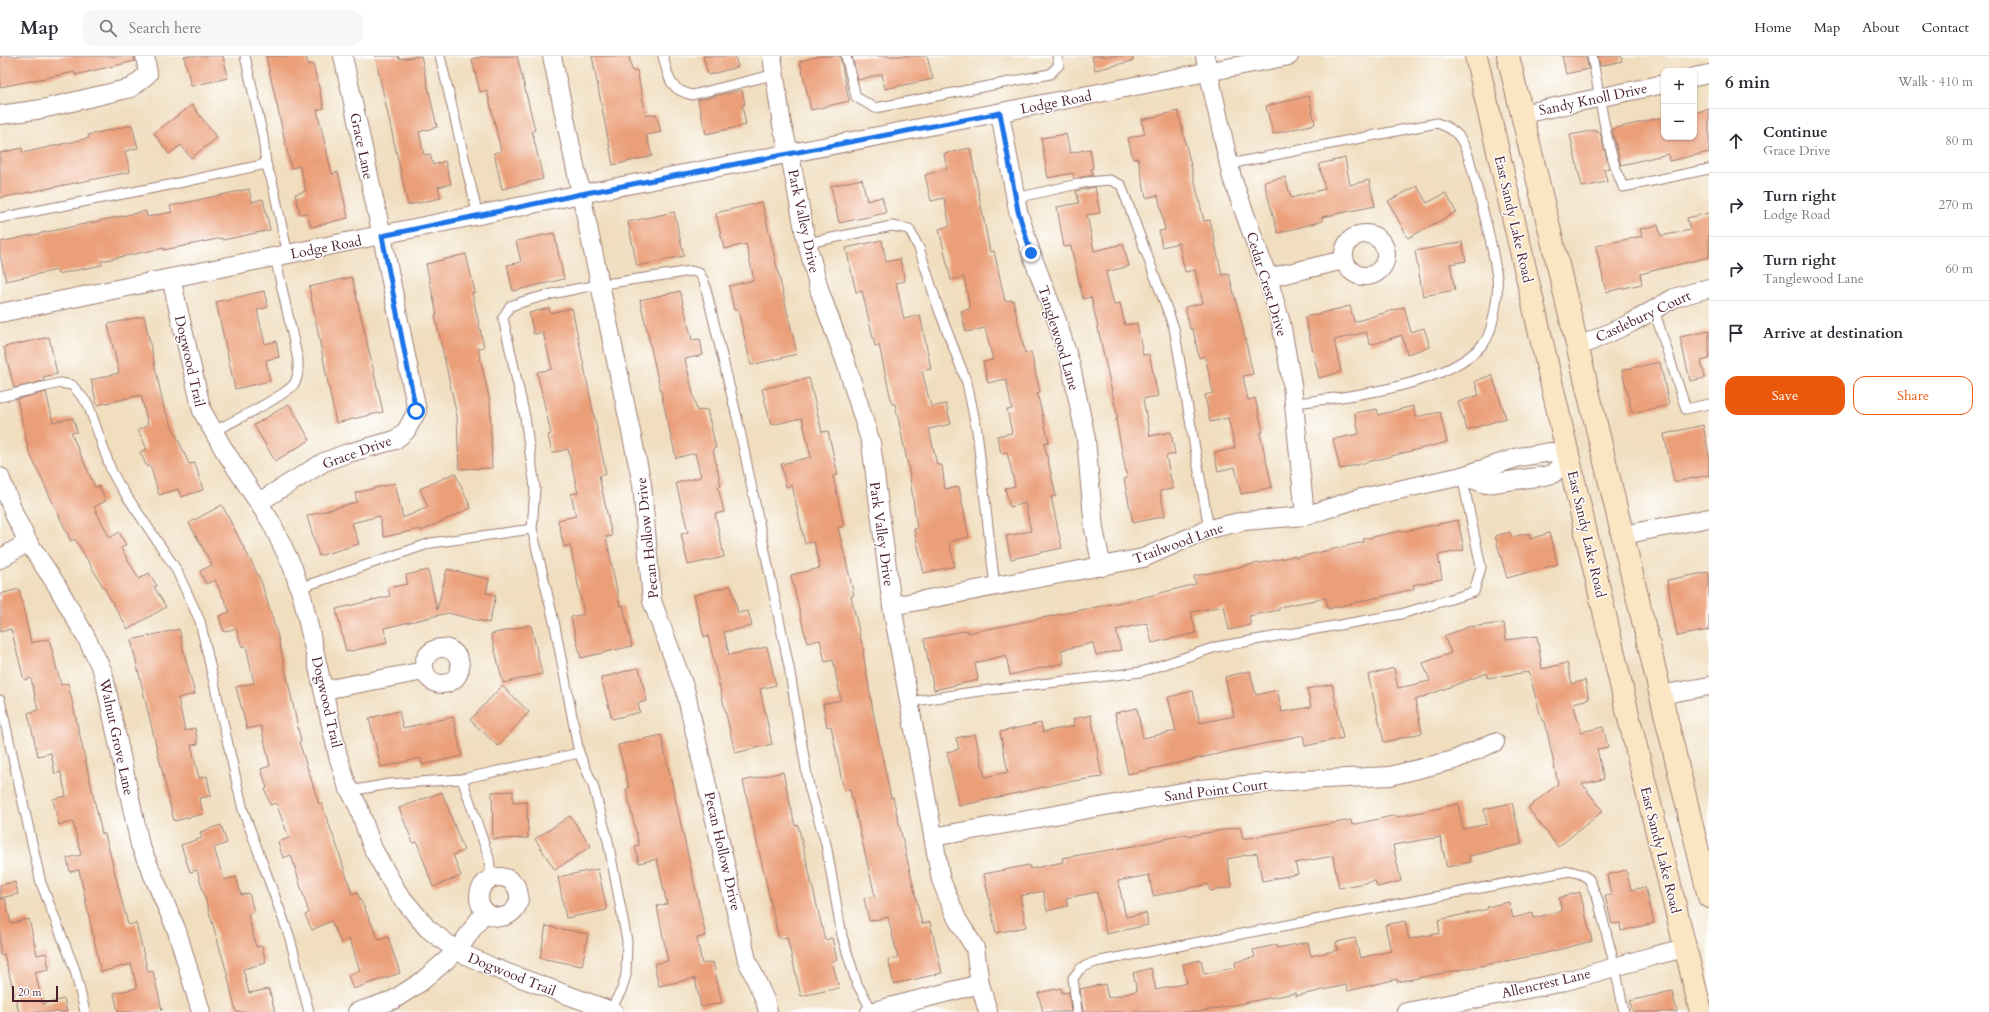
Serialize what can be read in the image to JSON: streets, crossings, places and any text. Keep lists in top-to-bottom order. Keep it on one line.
{"streets":{"main road":["East Sandy Lake Road"],"street":["Sandy Knoll Drive","Lodge Road","Grace Lane","Park Valley Drive","Cedar Crest Drive","Castlebury Court","Tanglewood Lane","Dogwood Trail","Grace Drive","Pecan Hollow Drive","Trailwood Lane","Walnut Grove Lane","Sand Point Court","Allencrest Lane"]},"crossings":[["Lodge Road","Grace Lane"],["Lodge Road","Park Valley Drive"],["Lodge Road","Cedar Crest Drive"],["Lodge Road","Tanglewood Lane"],["Lodge Road","Dogwood Trail"],["Lodge Road","Grace Drive"],["Lodge Road","Pecan Hollow Drive"],["Grace Lane","Grace Drive"],["East Sandy Lake Road","Trailwood Lane"],["East Sandy Lake Road","Allencrest Lane"],["Park Valley Drive","Trailwood Lane"],["Park Valley Drive","Sand Point Court"],["Cedar Crest Drive","Trailwood Lane"],["Tanglewood Lane","Trailwood Lane"],["Dogwood Trail","Grace Drive"]],"scale_bar":"20 m","page":{"header":"Map","search":"Search here","nav":["Home","Map","About","Contact"],"heading":["6 min","Walk · 410 m"],"map_buttons":["+","−"],"list":[["Continue","Grace Drive","80 m"],["Turn right","Lodge Road","270 m"],["Turn right","Tanglewood Lane","60 m"],"Arrive at destination"],"buttons":["Save","Share"],"scale":"20 m"}}
